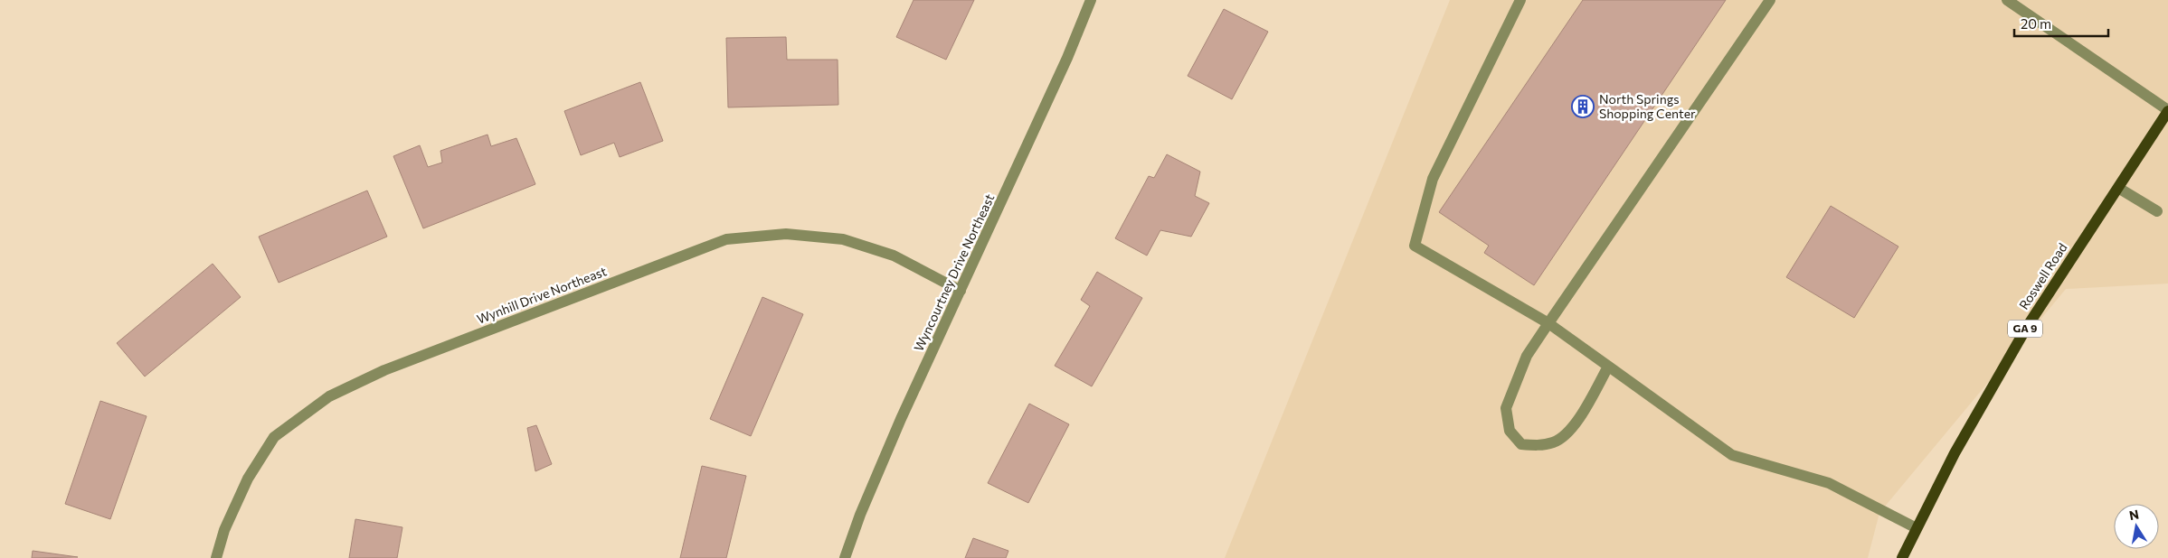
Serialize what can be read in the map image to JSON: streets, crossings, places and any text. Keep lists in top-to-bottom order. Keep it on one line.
{"streets":{"main road":["Roswell Road","GA 9"],"street":["Wyncourtney Drive Northeast","Wynhill Drive Northeast"]},"crossings":[["Wyncourtney Drive Northeast","Wynhill Drive Northeast"]],"places":{"building":["North Springs Shopping Center"]},"scale_bar":"20 m","north":"top"}
